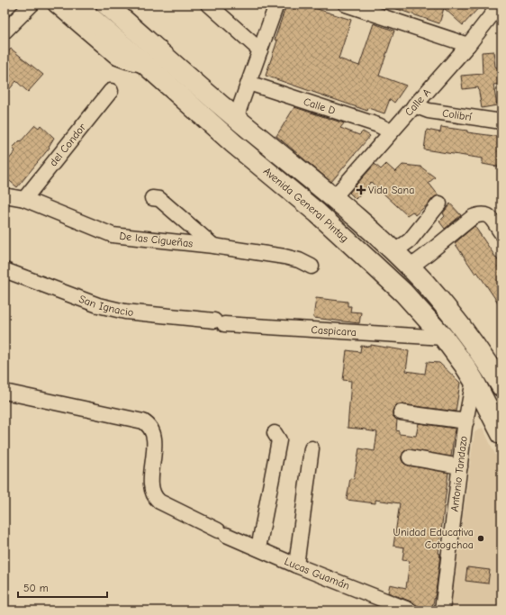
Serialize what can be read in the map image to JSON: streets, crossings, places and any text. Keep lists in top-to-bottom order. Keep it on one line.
{"streets":{"highway":["Avenida General Pintag"],"street":["Calle A","Calle D","Colibrí","del Condor","De las Cigueñas","San Ignacio","Caspicara","Antonio Tandazo","Lucas Guamán"]},"crossings":[["Calle A","Calle D"],["Calle A","Colibrí"],["Calle A","Avenida General Pintag"],["del Condor","De las Cigueñas"],["Avenida General Pintag","Caspicara"],["Avenida General Pintag","Antonio Tandazo"],["San Ignacio","Caspicara"]],"places":{"health":["Vida Sana"],"other":["Unidad Educativa Cotogchoa"]},"scale_bar":"50 m"}
